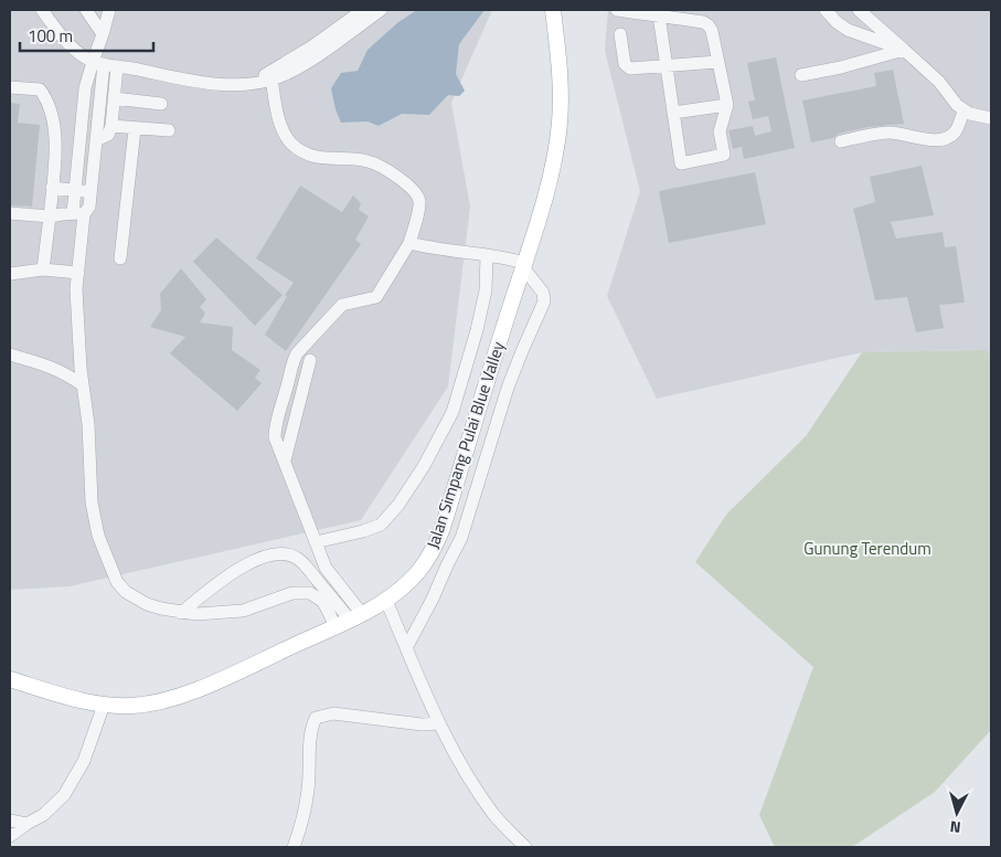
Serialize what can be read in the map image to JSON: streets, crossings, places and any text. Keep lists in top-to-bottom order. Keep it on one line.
{"streets":{"main road":["Jalan Simpang Pulai Blue Valley"]},"parks":["Gunung Terendum"],"scale_bar":"100 m","north":"bottom"}
